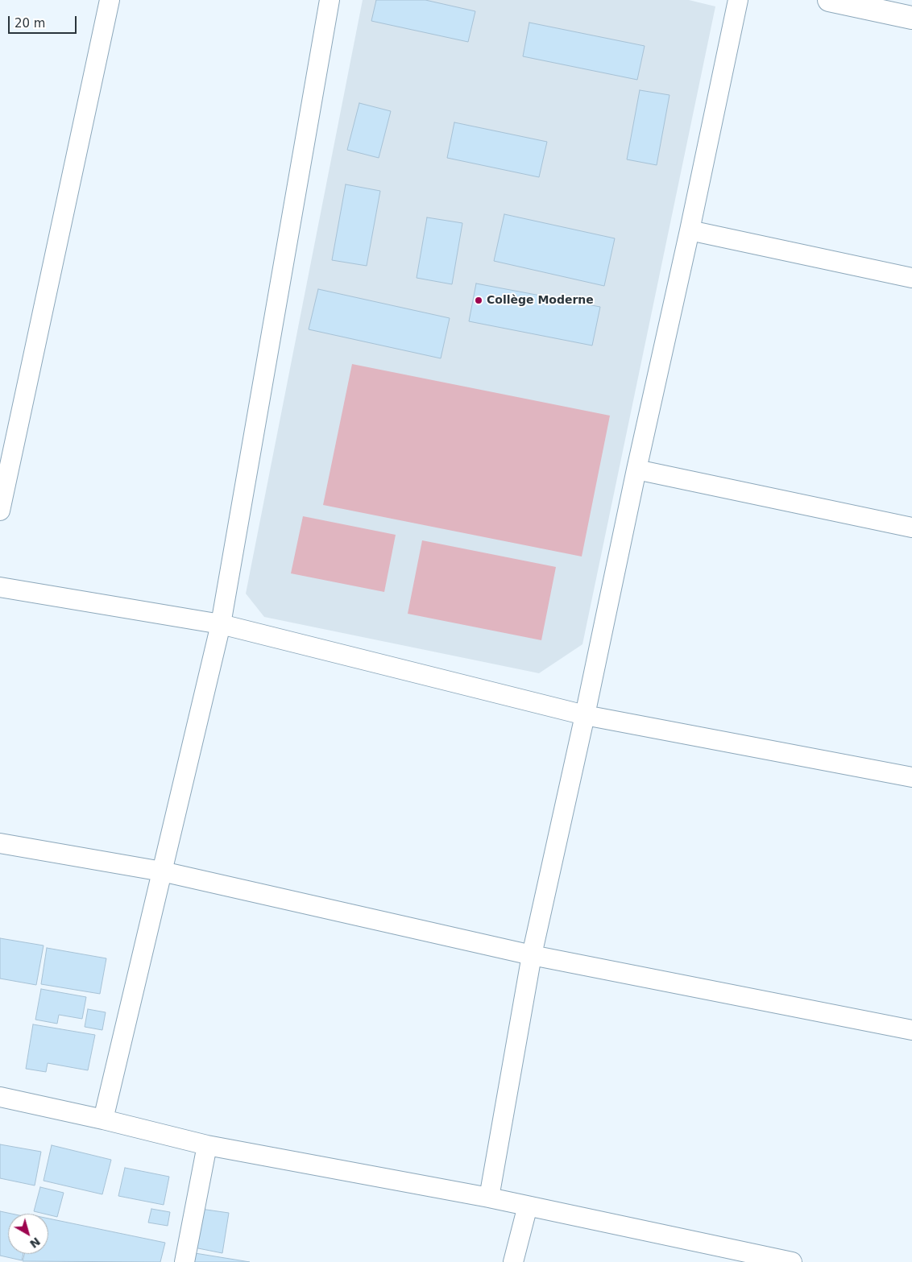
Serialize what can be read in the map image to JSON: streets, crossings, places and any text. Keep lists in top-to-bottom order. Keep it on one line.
{"places":["Collège Moderne"],"scale_bar":"20 m","north":"bottom right"}
